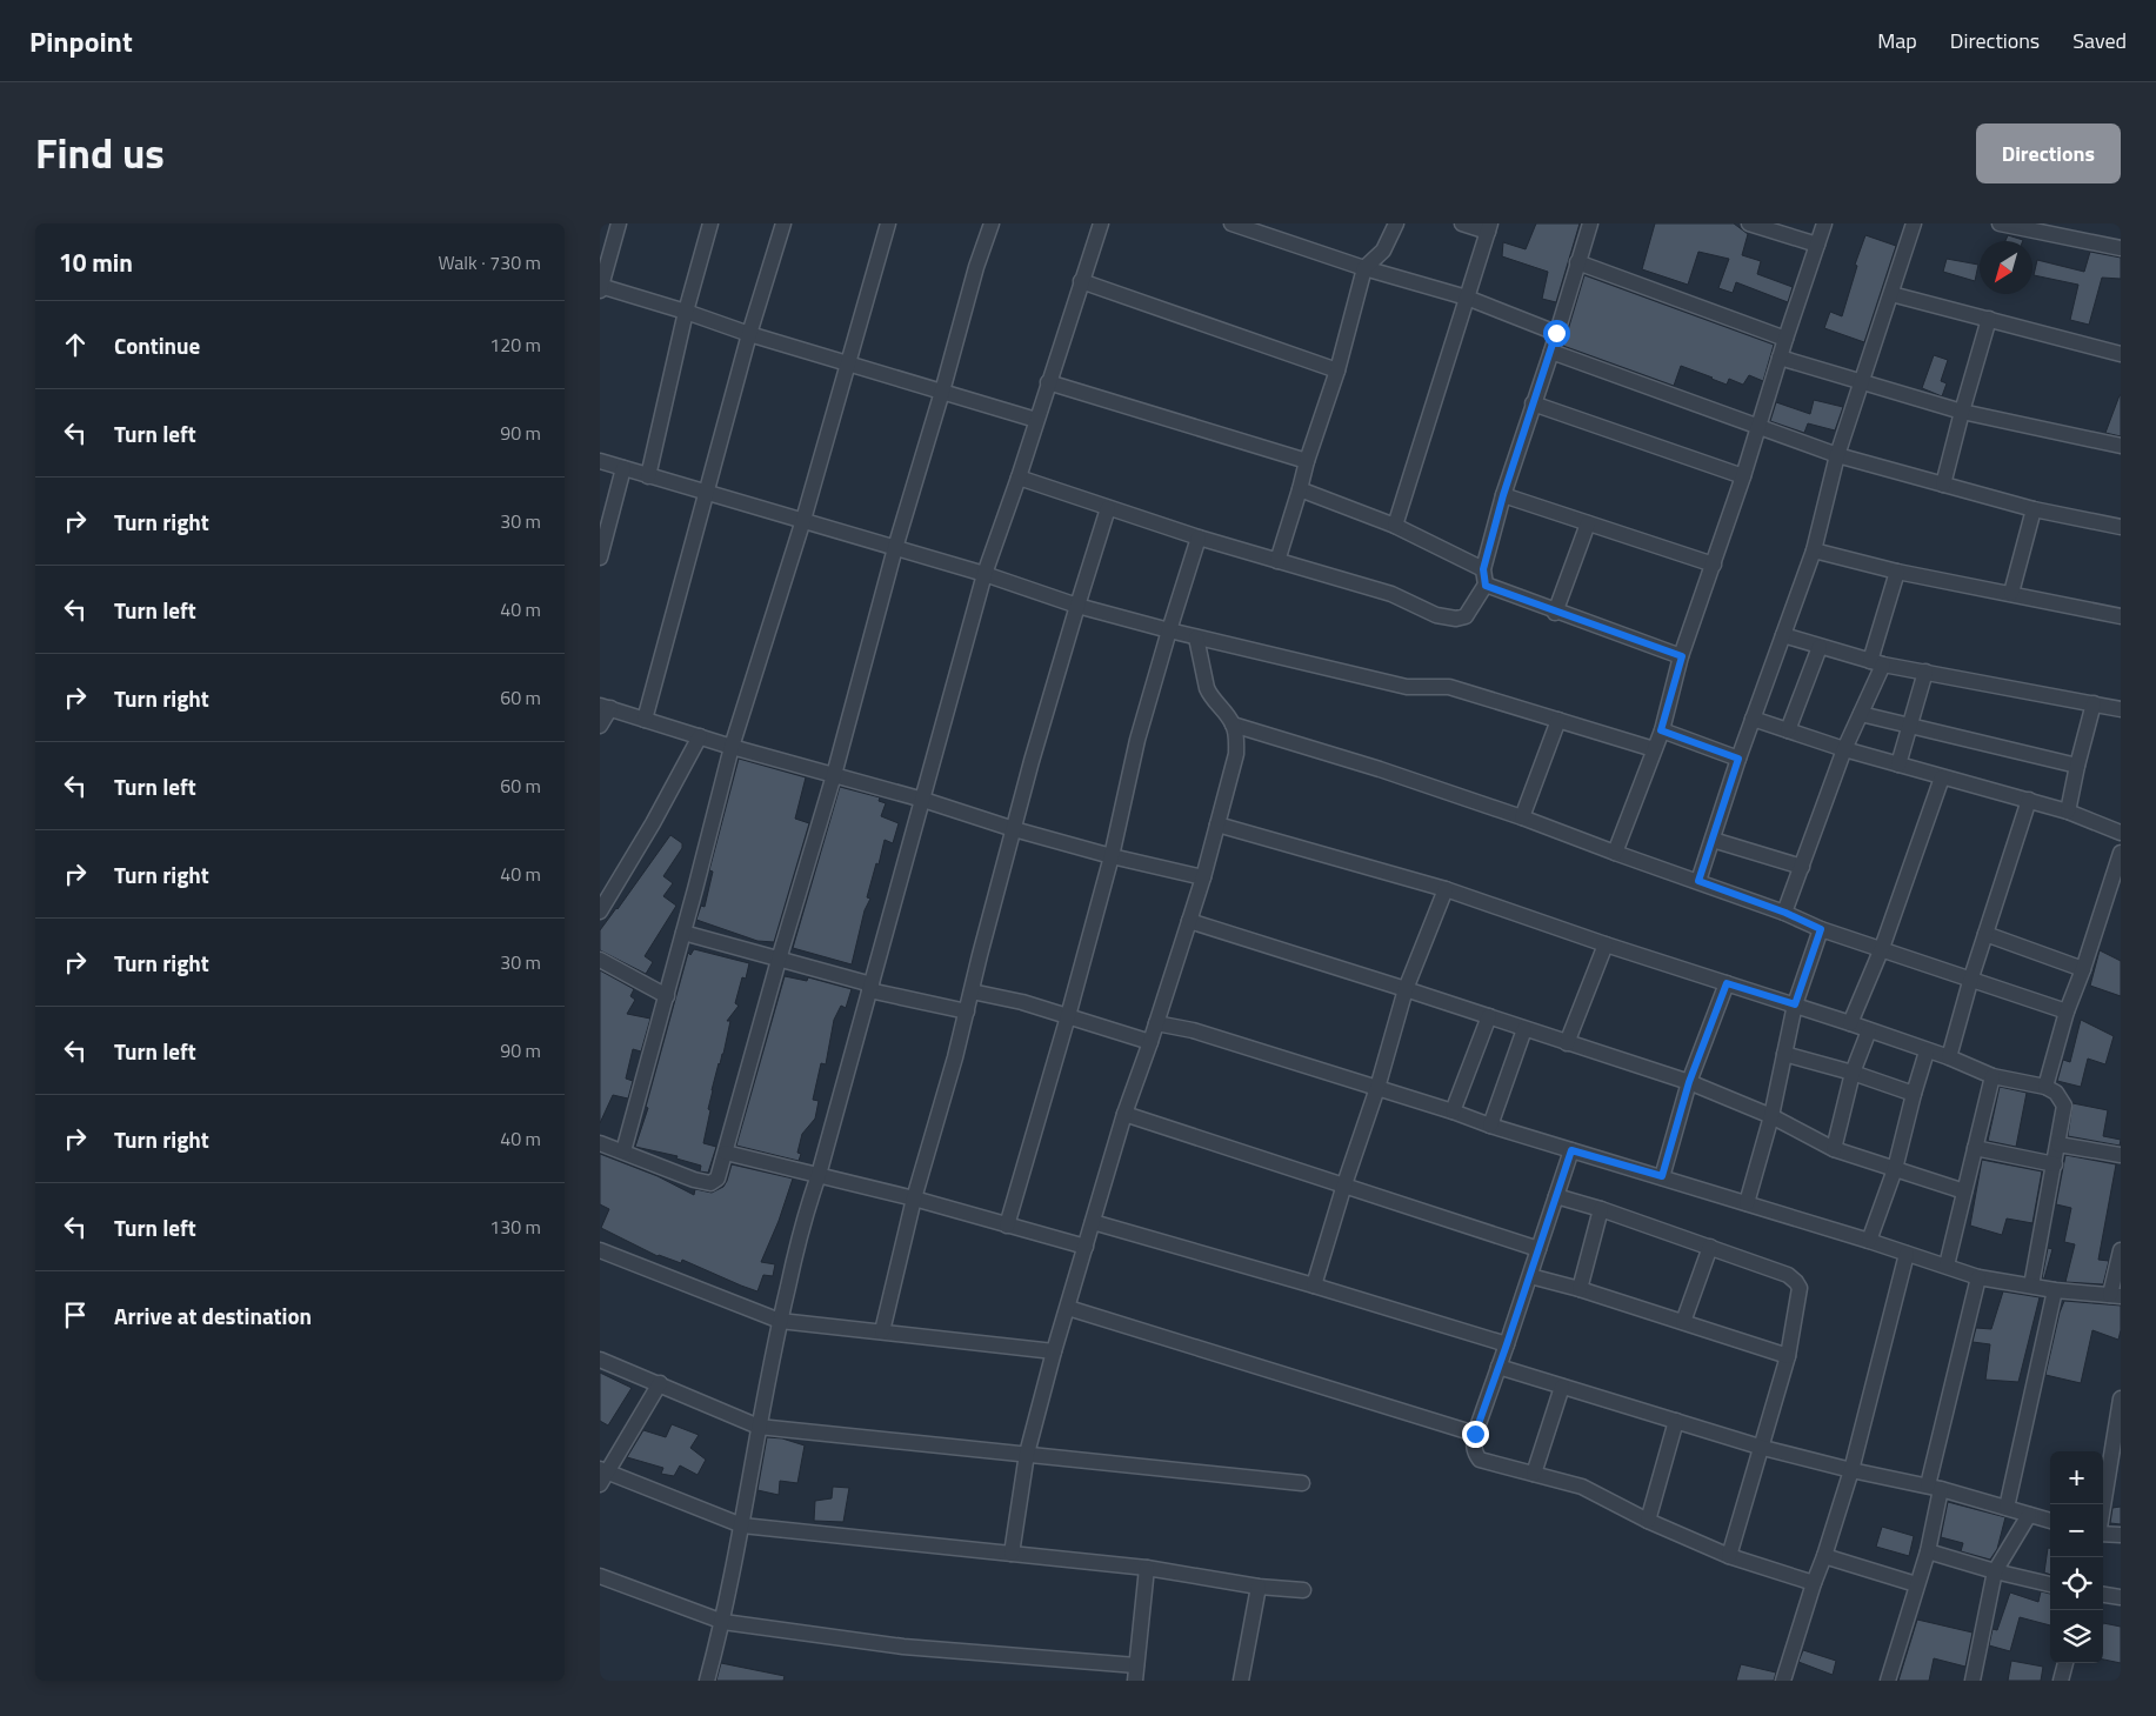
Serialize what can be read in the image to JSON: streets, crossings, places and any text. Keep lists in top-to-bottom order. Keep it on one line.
{"north":"bottom left","page":{"header":"Pinpoint","nav":["Map","Directions","Saved"],"title":"Find us","buttons":"Directions","heading":["10 min","Walk · 730 m"],"list":[["Continue","120 m"],["Turn left","90 m"],["Turn right","30 m"],["Turn left","40 m"],["Turn right","60 m"],["Turn left","60 m"],["Turn right","40 m"],["Turn right","30 m"],["Turn left","90 m"],["Turn right","40 m"],["Turn left","130 m"],"Arrive at destination"],"map_buttons":["+","−"]}}
